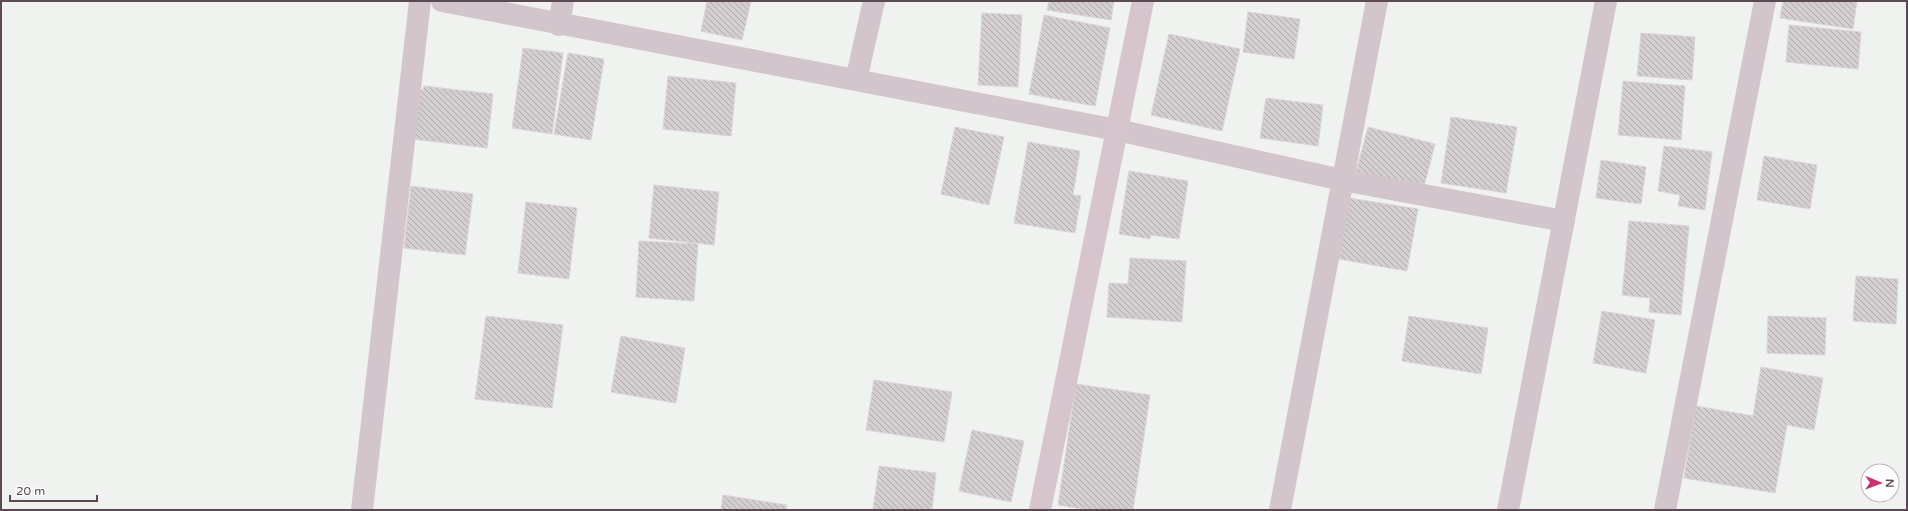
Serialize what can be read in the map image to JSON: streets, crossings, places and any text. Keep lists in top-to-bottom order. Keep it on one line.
{"scale_bar":"20 m","north":"right"}
